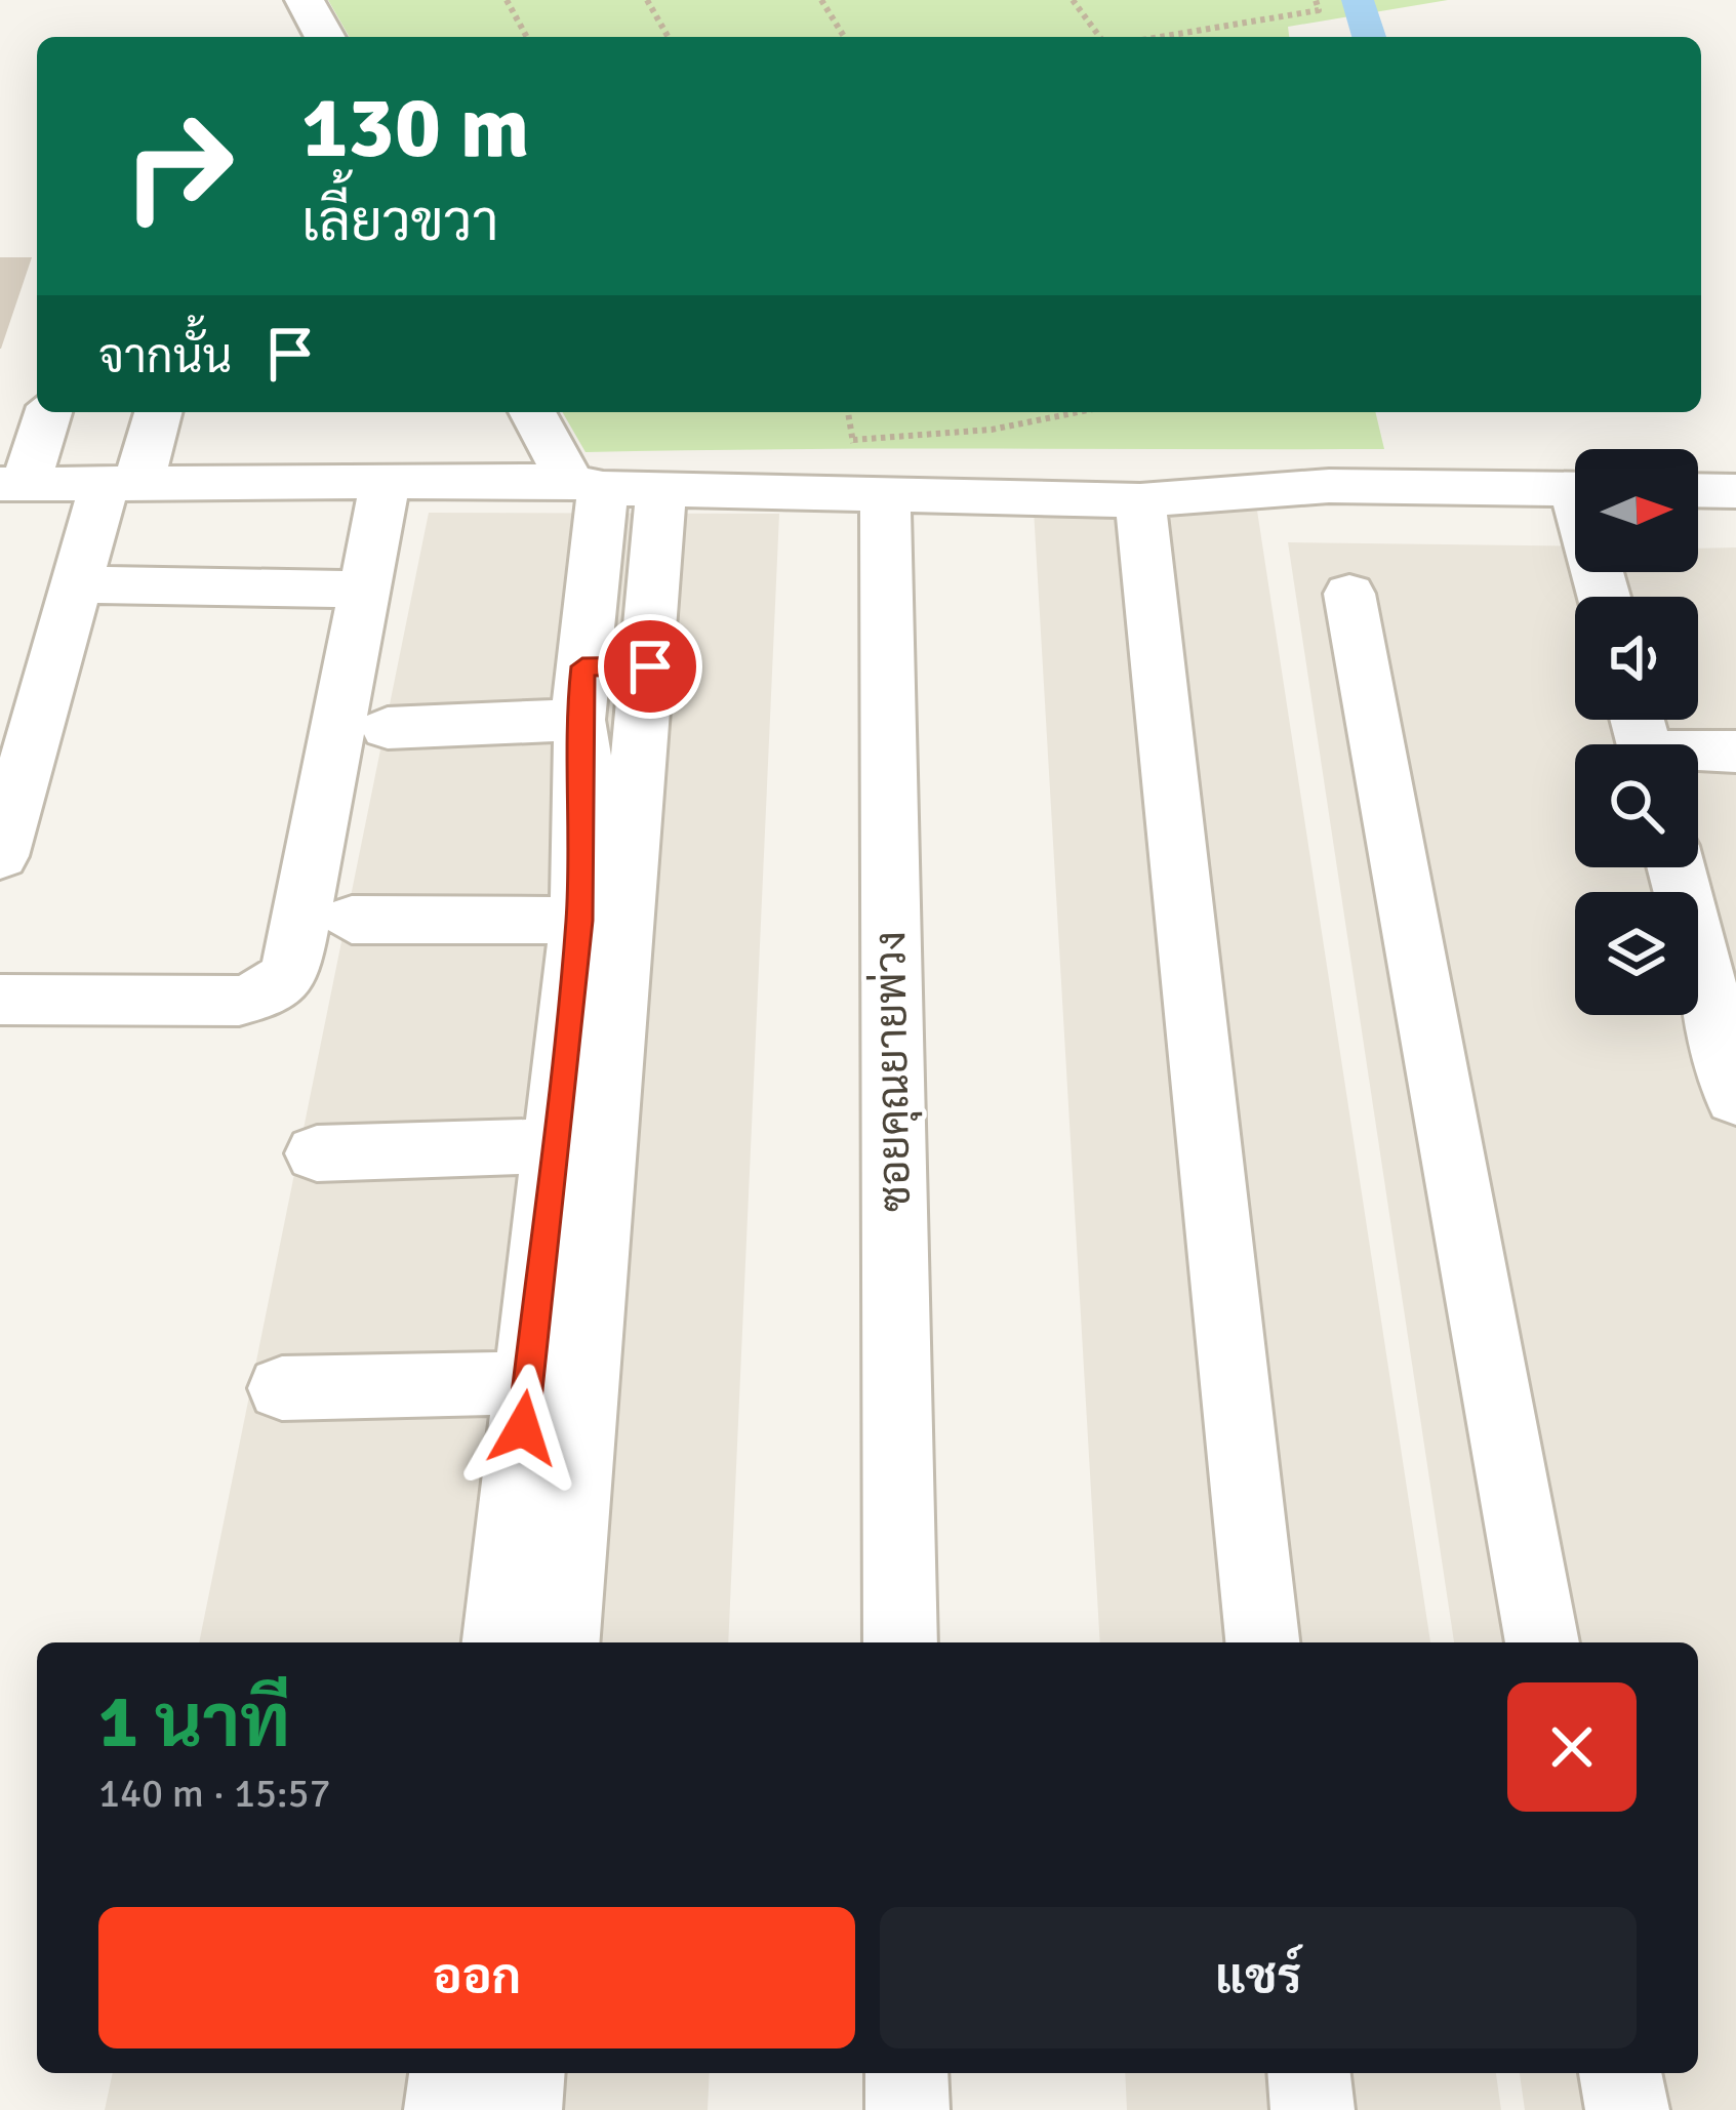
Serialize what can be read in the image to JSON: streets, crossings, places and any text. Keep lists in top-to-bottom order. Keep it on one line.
{"streets":{"street":["ซอยคุณยายพ่วง"]},"north":"right","page":{"turn":["130 m","เลี้ยวขวา"],"then":"จากนั้น","heading":["1 นาที","140 m · 15:57"],"buttons":["ออก","แชร์"]}}
